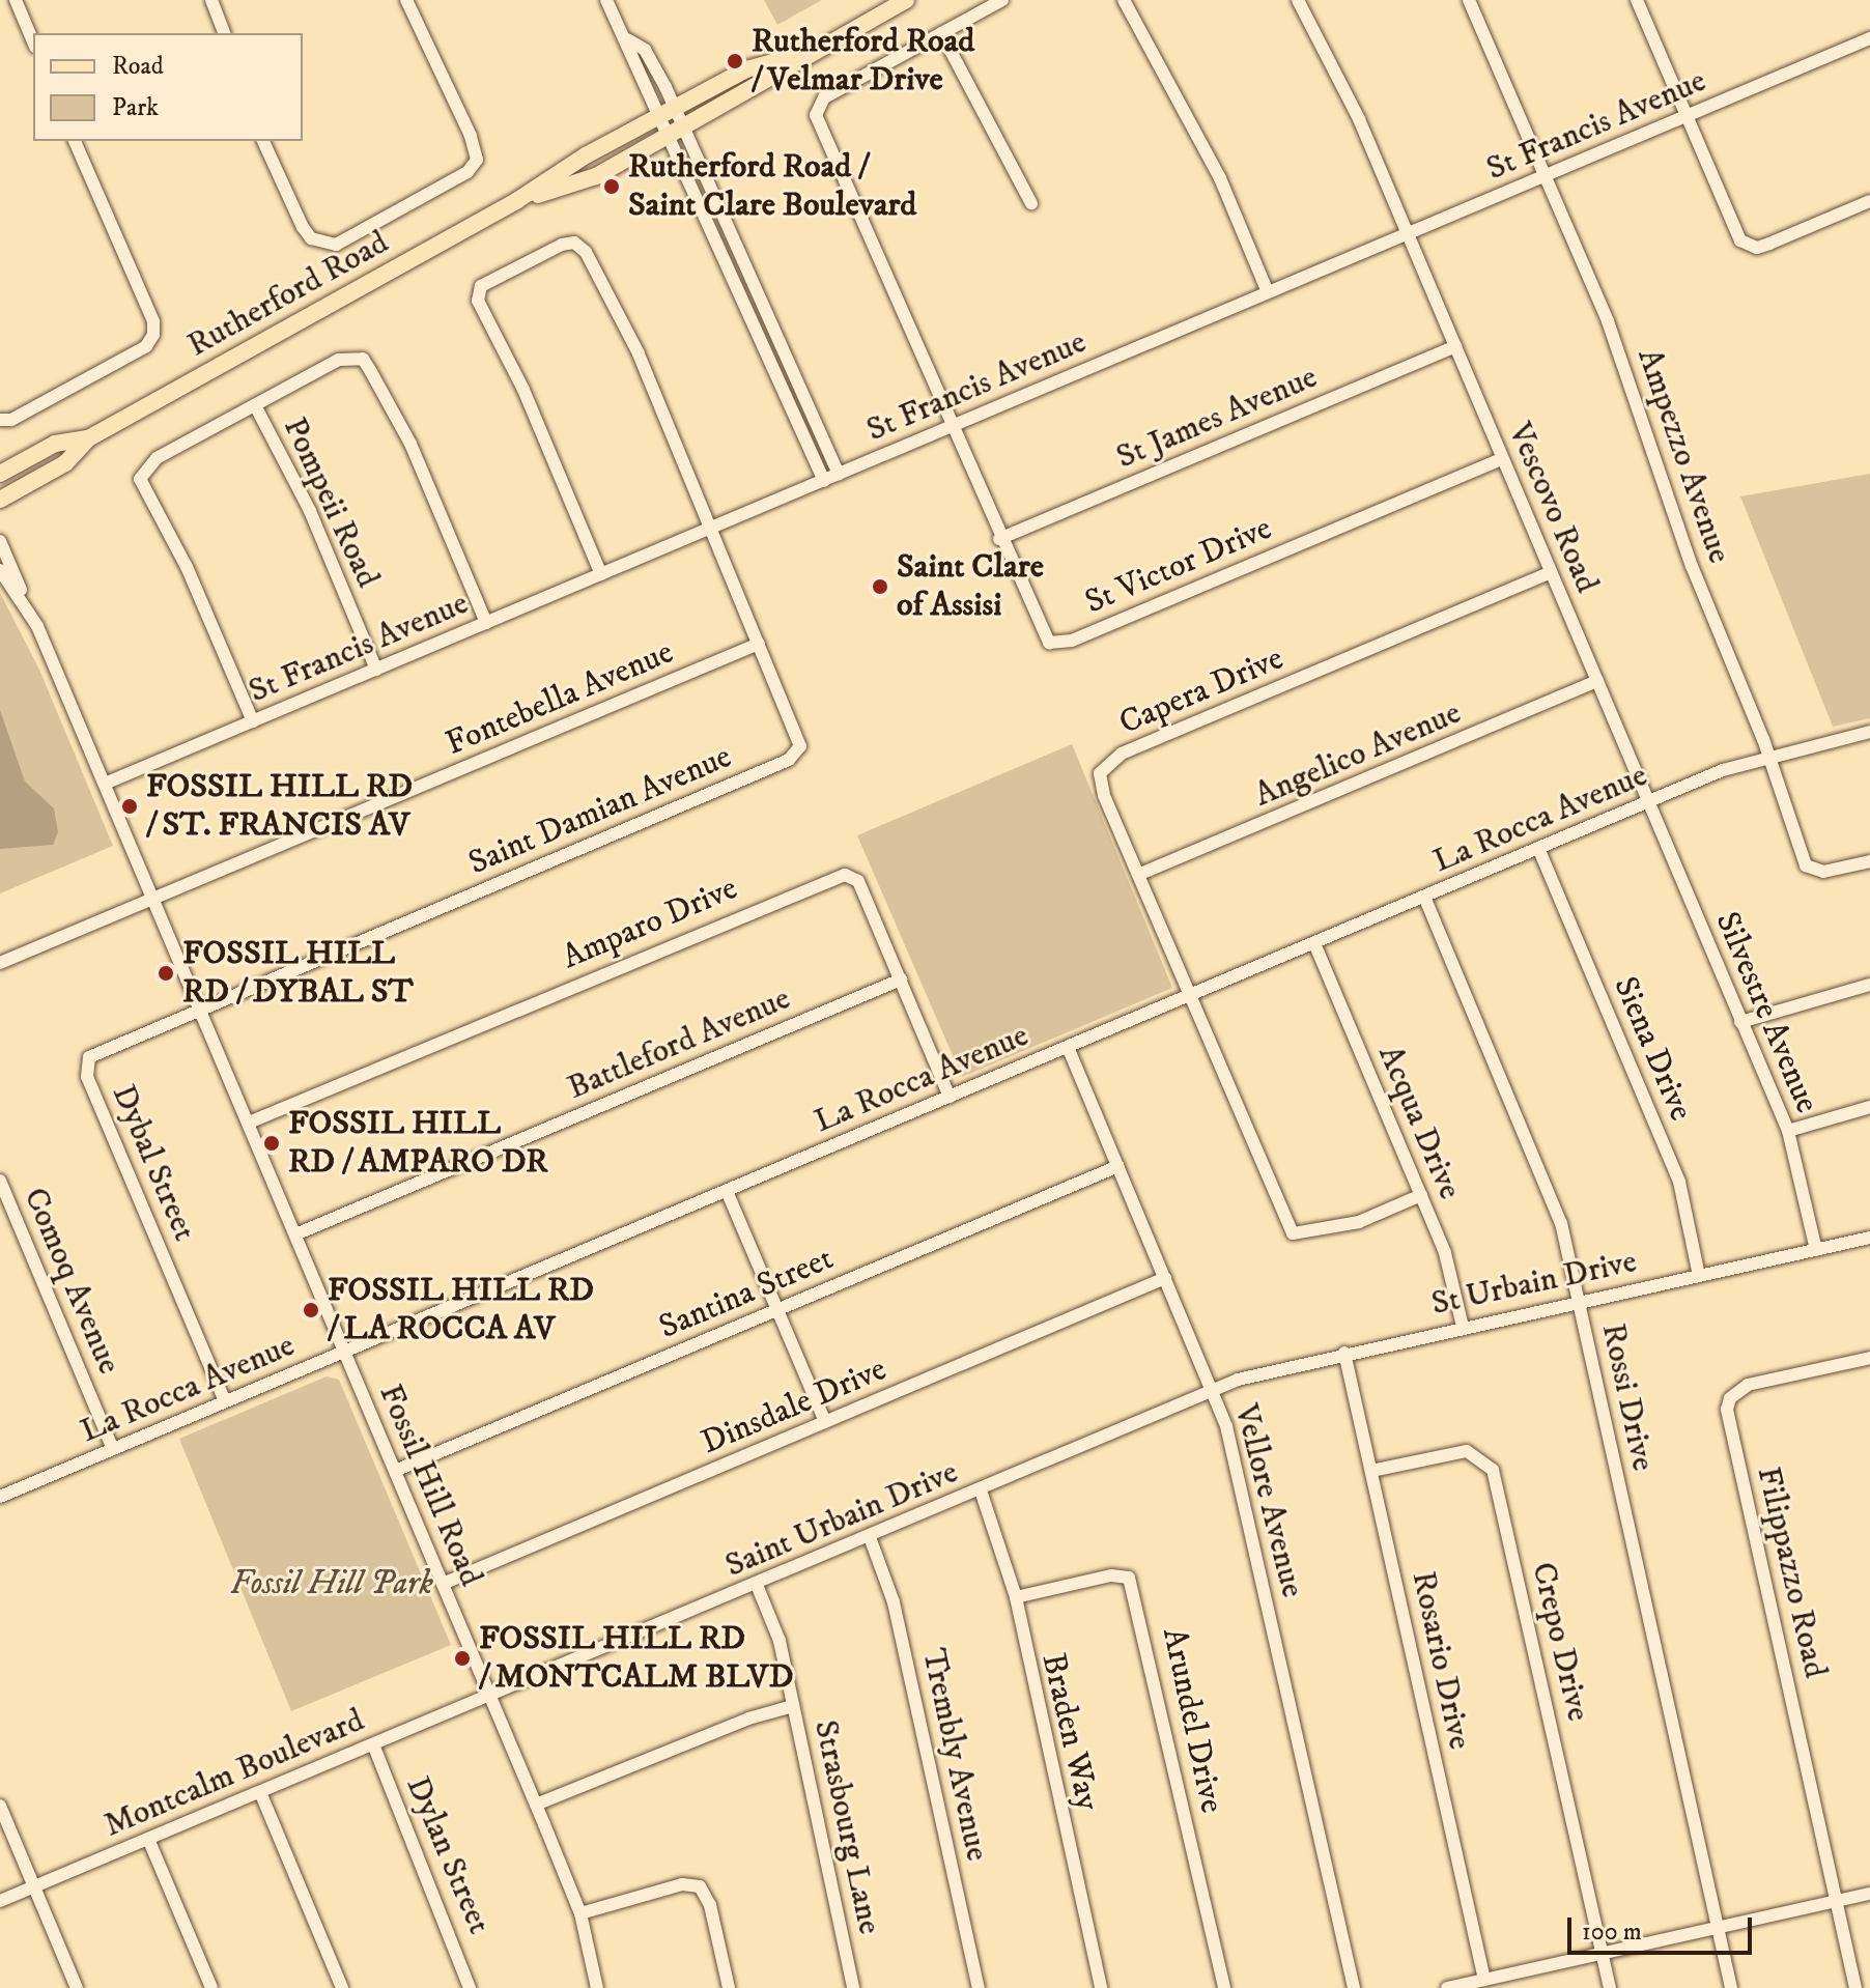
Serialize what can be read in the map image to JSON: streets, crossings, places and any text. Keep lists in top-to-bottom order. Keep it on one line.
{"streets":{"main road":["Rutherford Road"],"street":["St Francis Avenue","St James Avenue","Ampezzo Avenue","Pompeii Road","Vescovo Road","St Victor Drive","Capera Drive","Fontebella Avenue","Angelico Avenue","Saint Damian Avenue","La Rocca Avenue","Amparo Drive","Silvestre Avenue","Battleford Avenue","Siena Drive","Acqua Drive","Dybal Street","Comoq Avenue","St Urbain Drive","Santina Street","Rossi Drive","Dinsdale Drive","Fossil Hill Road","Vellore Avenue","Saint Urbain Drive","Filippazzo Road","Crepo Drive","Rosario Drive","Arundel Drive","Braden Way","Trembly Avenue","Montcalm Boulevard","Strasbourg Lane","Dylan Street"]},"crossings":[["St Francis Avenue","Ampezzo Avenue"],["St Francis Avenue","Pompeii Road"],["St Francis Avenue","Vescovo Road"],["St Francis Avenue","St Victor Drive"],["St Francis Avenue","Saint Damian Avenue"],["St Francis Avenue","Fossil Hill Road"],["St James Avenue","Vescovo Road"],["St James Avenue","St Victor Drive"],["Ampezzo Avenue","La Rocca Avenue"],["Vescovo Road","St Victor Drive"],["Vescovo Road","Capera Drive"],["Vescovo Road","Angelico Avenue"],["Vescovo Road","La Rocca Avenue"],["Vescovo Road","Silvestre Avenue"],["Capera Drive","Angelico Avenue"],["Capera Drive","La Rocca Avenue"],["Capera Drive","Acqua Drive"],["Fontebella Avenue","Saint Damian Avenue"],["Fontebella Avenue","Fossil Hill Road"],["Saint Damian Avenue","Dybal Street"],["Saint Damian Avenue","Fossil Hill Road"],["La Rocca Avenue","Amparo Drive"],["La Rocca Avenue","Silvestre Avenue"],["La Rocca Avenue","Siena Drive"],["La Rocca Avenue","Acqua Drive"],["La Rocca Avenue","Dybal Street"],["La Rocca Avenue","Comoq Avenue"],["La Rocca Avenue","Rossi Drive"],["La Rocca Avenue","Fossil Hill Road"],["La Rocca Avenue","Vellore Avenue"],["Amparo Drive","Battleford Avenue"],["Amparo Drive","Fossil Hill Road"],["Silvestre Avenue","St Urbain Drive"],["Battleford Avenue","Fossil Hill Road"],["Siena Drive","St Urbain Drive"],["Acqua Drive","St Urbain Drive"],["Dybal Street","Fossil Hill Road"],["St Urbain Drive","Rossi Drive"],["St Urbain Drive","Vellore Avenue"],["St Urbain Drive","Saint Urbain Drive"],["St Urbain Drive","Rosario Drive"],["Santina Street","Fossil Hill Road"],["Santina Street","Vellore Avenue"],["Dinsdale Drive","Fossil Hill Road"],["Dinsdale Drive","Vellore Avenue"],["Fossil Hill Road","Saint Urbain Drive"],["Fossil Hill Road","Montcalm Boulevard"],["Vellore Avenue","Saint Urbain Drive"],["Saint Urbain Drive","Braden Way"],["Saint Urbain Drive","Trembly Avenue"],["Saint Urbain Drive","Montcalm Boulevard"],["Saint Urbain Drive","Strasbourg Lane"],["Crepo Drive","Rosario Drive"],["Arundel Drive","Braden Way"],["Montcalm Boulevard","Dylan Street"]],"parks":["Fossil Hill Park"],"places":["Rutherford Road / Velmar Drive","Rutherford Road / Saint Clare Boulevard","Saint Clare of Assisi","FOSSIL HILL RD / ST. FRANCIS AV","FOSSIL HILL RD / DYBAL ST","FOSSIL HILL RD / AMPARO DR","FOSSIL HILL RD / LA ROCCA AV","FOSSIL HILL RD / MONTCALM BLVD"],"legend":["Road","Park"],"scale_bar":"100 m"}
